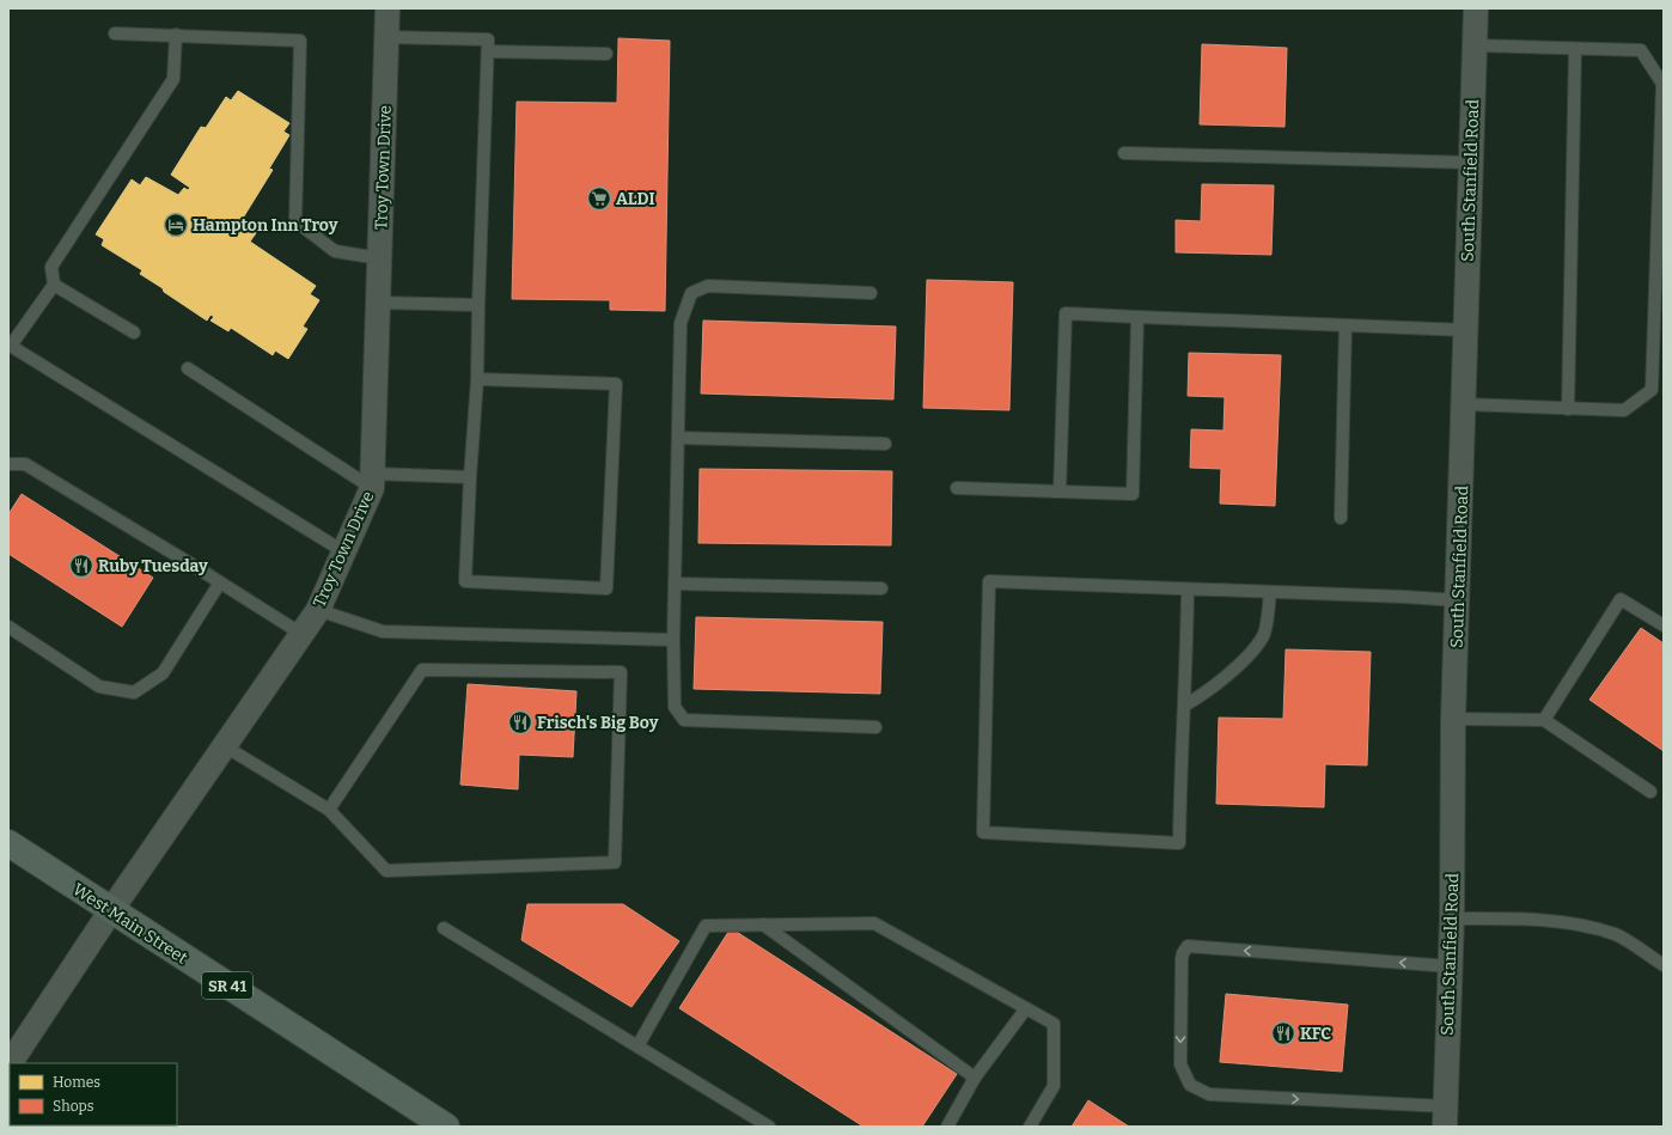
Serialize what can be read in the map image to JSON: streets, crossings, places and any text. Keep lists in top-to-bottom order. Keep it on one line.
{"streets":{"main road":["West Main Street","SR 41"],"street":["Troy Town Drive","South Stanfield Road"]},"crossings":[["Troy Town Drive","West Main Street"]],"places":{"supermarket":["ALDI"],"hotel":["Hampton Inn Troy"],"restaurant":["Ruby Tuesday","Frisch's Big Boy","KFC"]},"legend":["Homes","Shops"]}
